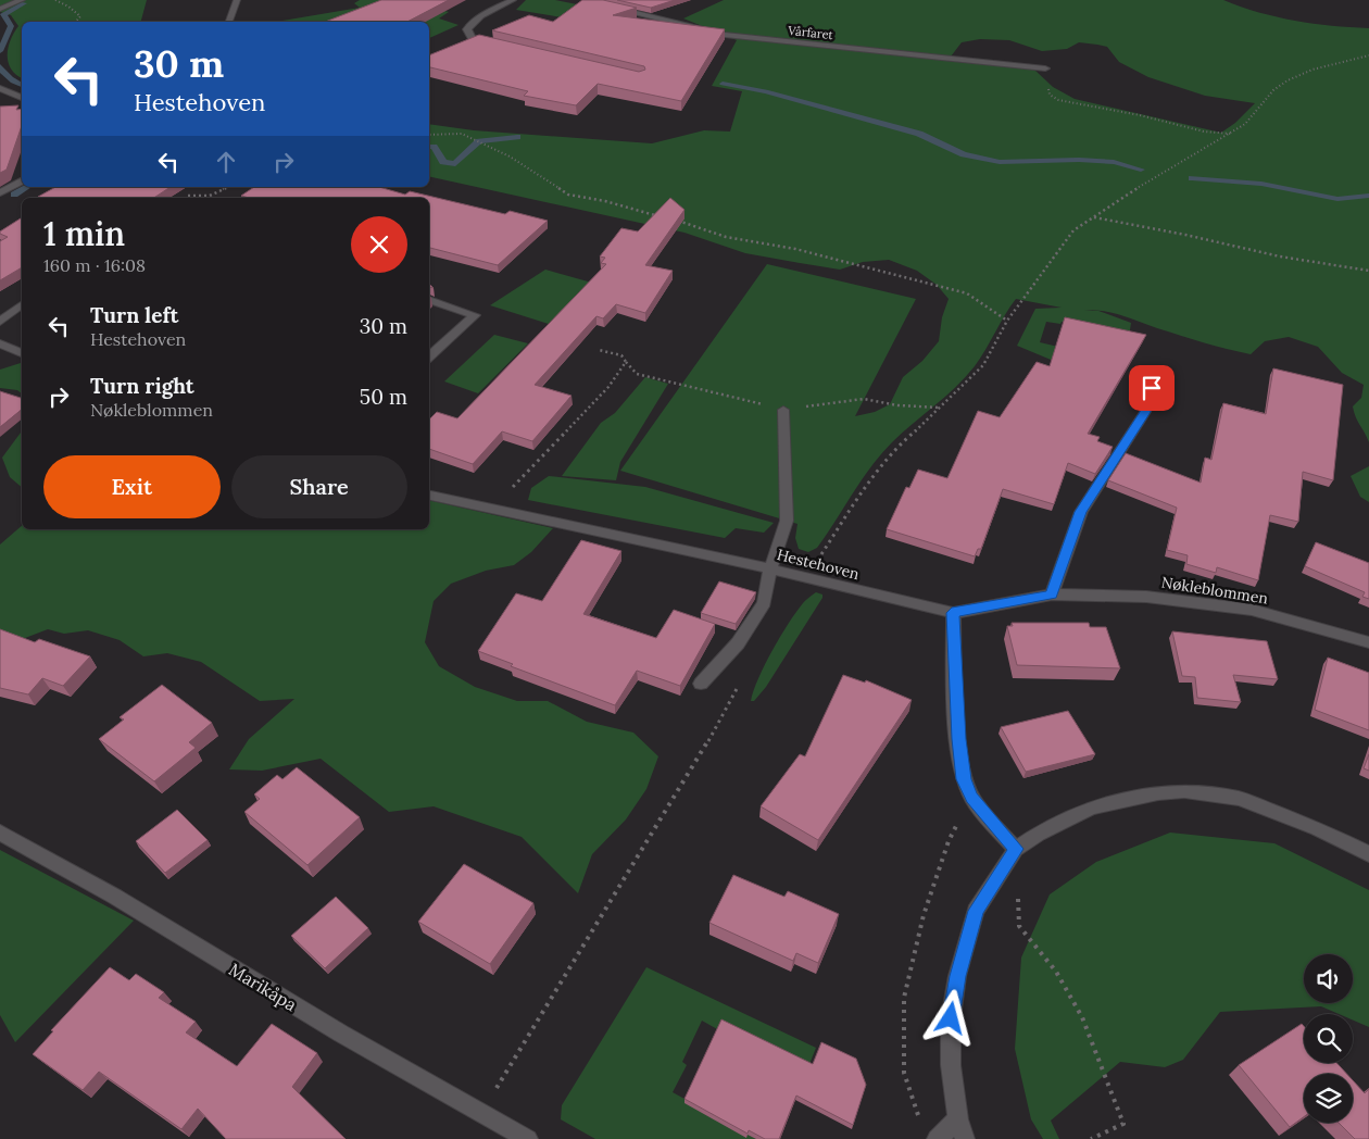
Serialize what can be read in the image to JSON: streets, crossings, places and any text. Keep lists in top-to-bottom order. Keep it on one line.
{"streets":{"street":["Vårfaret","Hestehoven","Nøkleblommen","Marikåpa"]},"crossings":[["Hestehoven","Nøkleblommen"]],"page":{"turn":["30 m","Hestehoven"],"heading":["1 min","160 m · 16:08"],"list":[{"name":"Turn left","note":"Hestehoven","value":"30 m"},{"name":"Turn right","note":"Nøkleblommen","value":"50 m"}],"buttons":["Exit","Share"]}}
